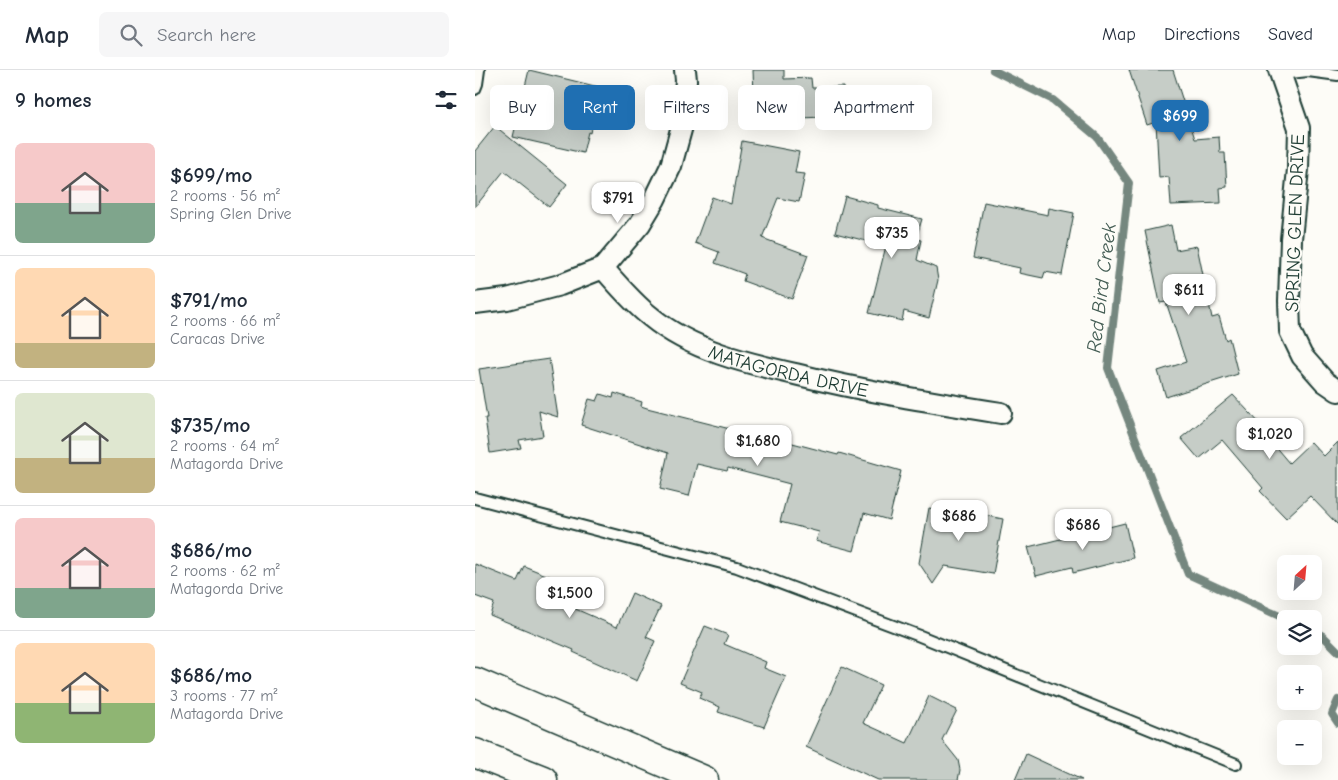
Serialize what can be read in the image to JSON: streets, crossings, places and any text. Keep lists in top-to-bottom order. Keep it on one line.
{"streets":{"street":["SPRING GLEN DRIVE","MATAGORDA DRIVE"]},"water":["Red Bird Creek"],"north":"top right","page":{"header":"Map","search":"Search here","nav":["Map","Directions","Saved"],"heading":"9 homes","chip":["Buy","Rent","Filters","New","Apartment"],"price":["$699","$791","$735","$611","$1,020","$1,680","$686","$686","$1,500"],"list":[{"name":"$699/mo","note":"2 rooms · 56 m² · Spring Glen Drive"},{"name":"$791/mo","note":"2 rooms · 66 m² · Caracas Drive"},{"name":"$735/mo","note":"2 rooms · 64 m² · Matagorda Drive"},{"name":"$686/mo","note":"2 rooms · 62 m² · Matagorda Drive"},{"name":"$686/mo","note":"3 rooms · 77 m² · Matagorda Drive"}],"map_buttons":["+","−"]}}
